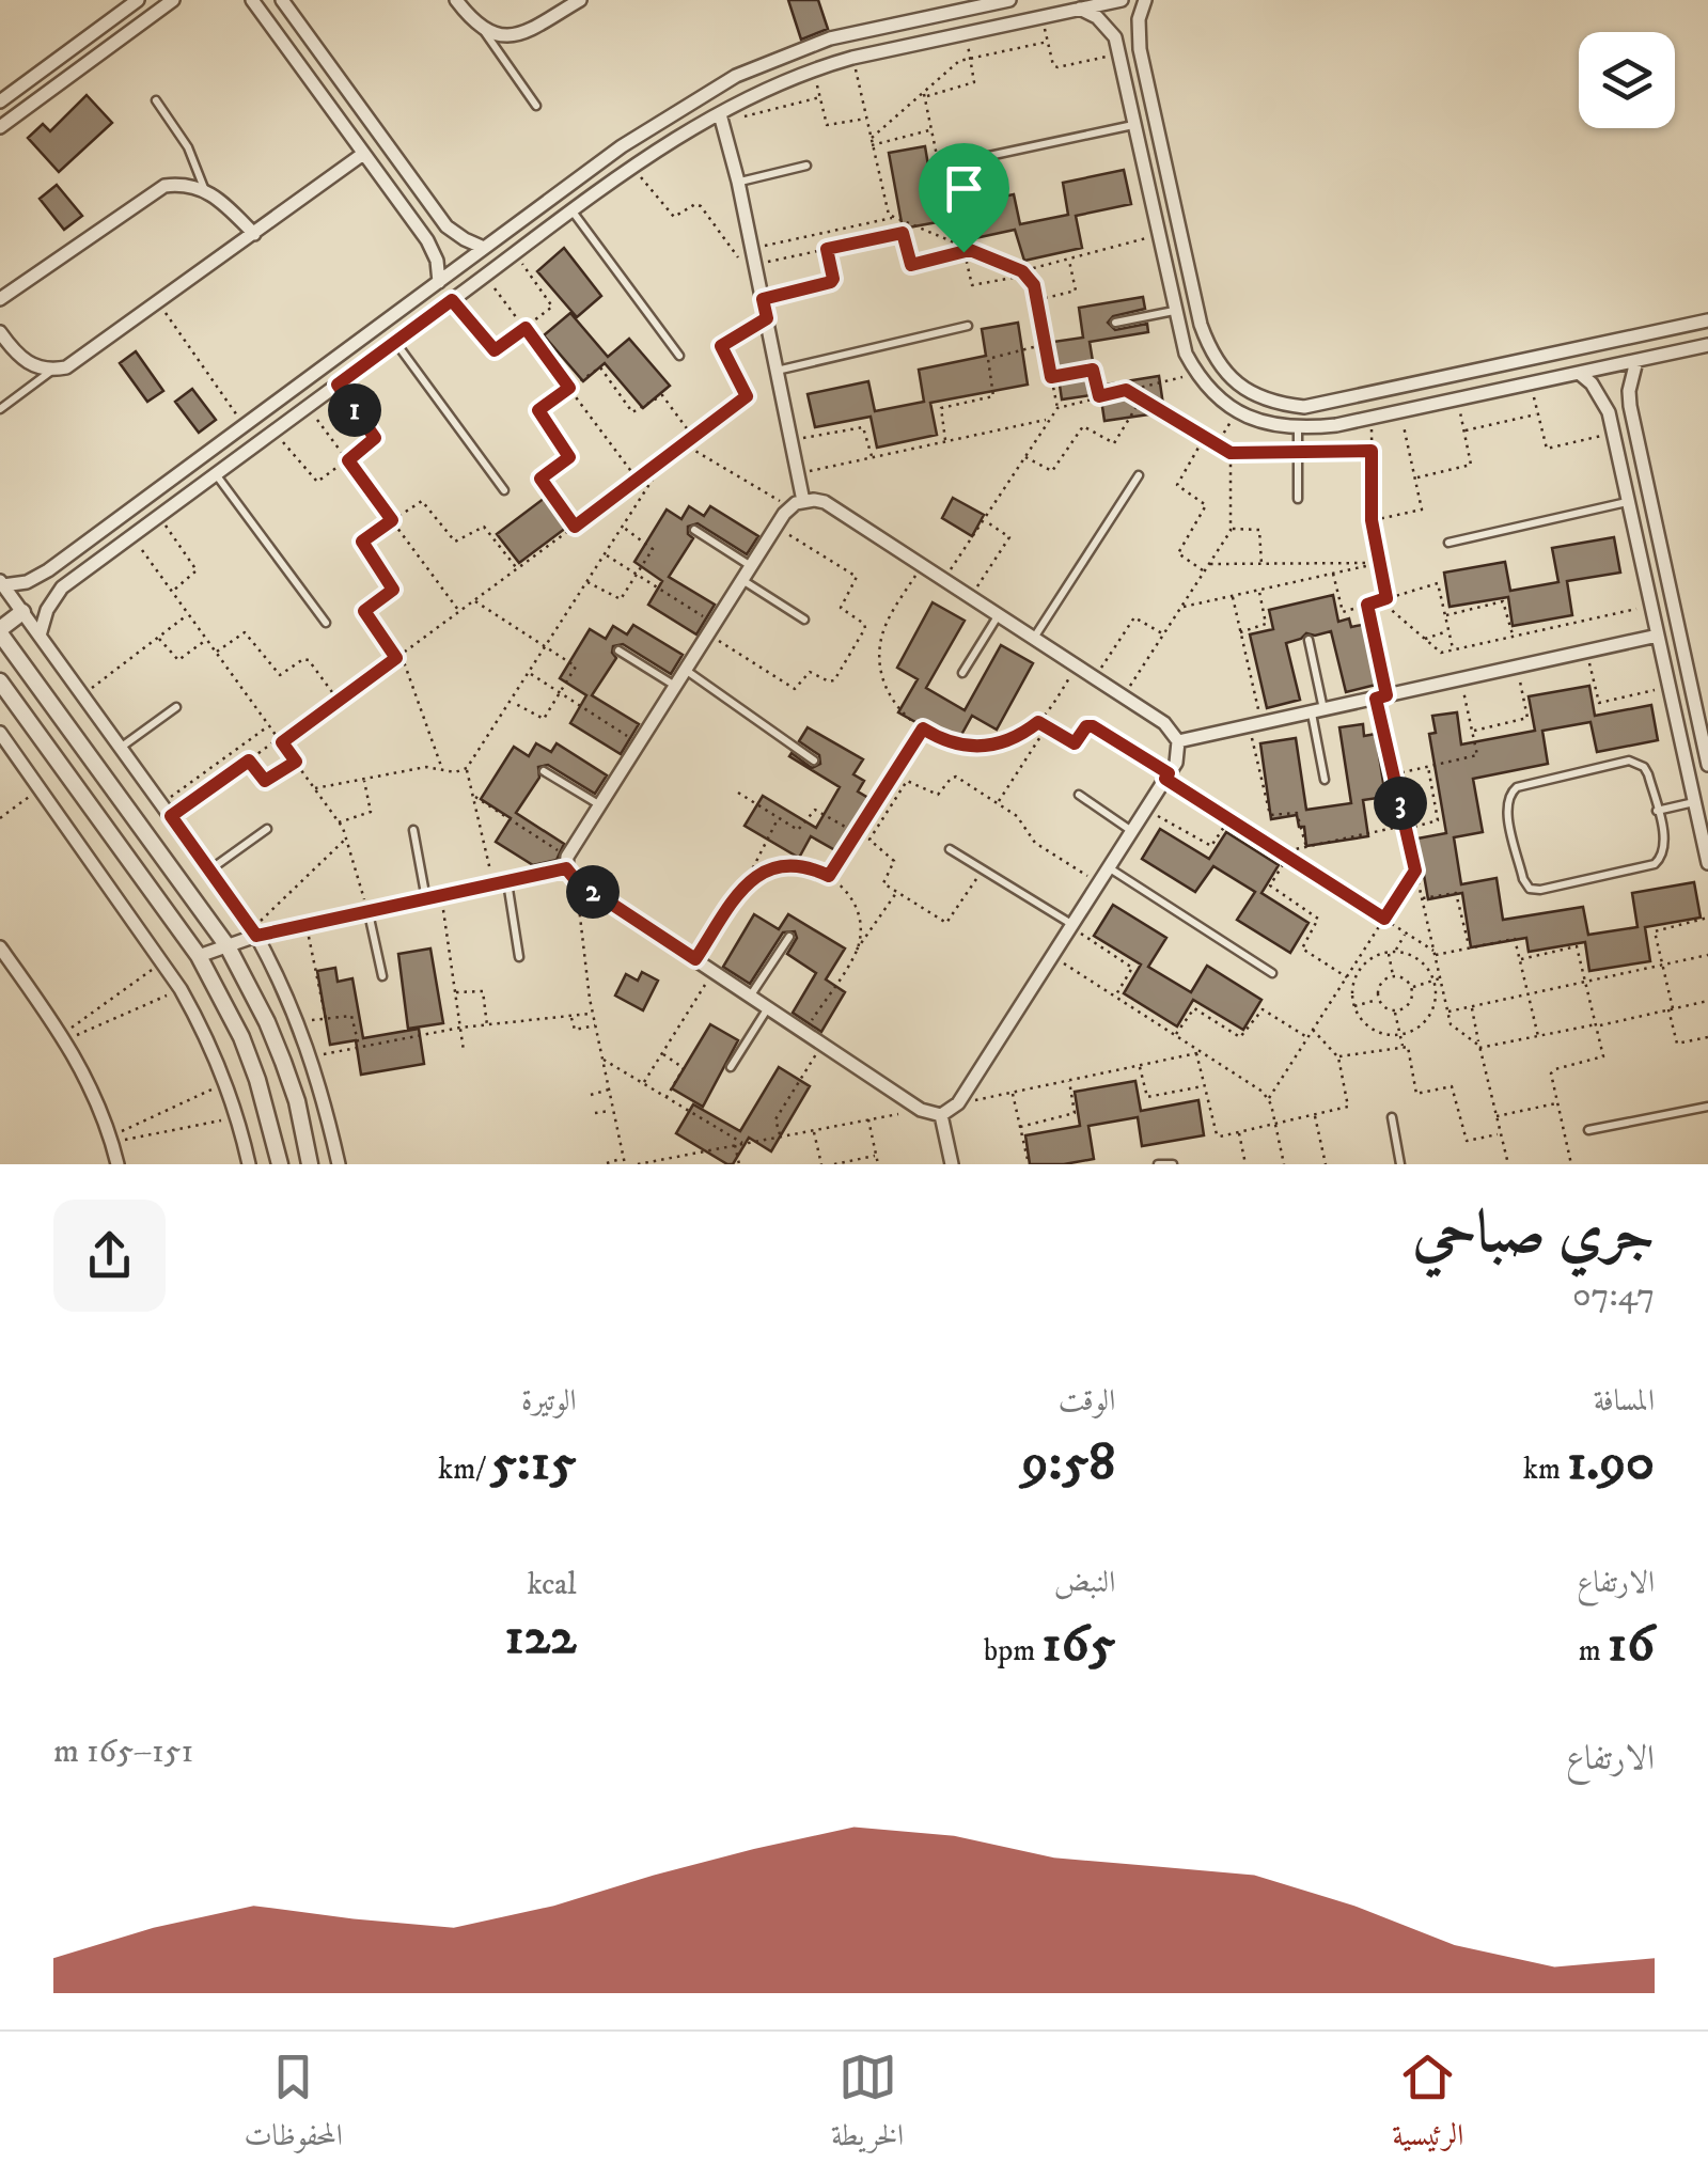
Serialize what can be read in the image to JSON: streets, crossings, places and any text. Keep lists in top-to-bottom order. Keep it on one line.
{"page":{"pins":["1","3","2"],"heading":["جري صباحي","07:47"],"stats":[["المسافة","1.90 km"],["الوقت","9:58"],["الوتيرة","5:15 /km"],["الارتفاع","16 m"],["النبض","165 bpm"],["kcal","122"]],"chart":["الارتفاع","151–165 m"],"tabs":["الرئيسية","الخريطة","المحفوظات"]}}
